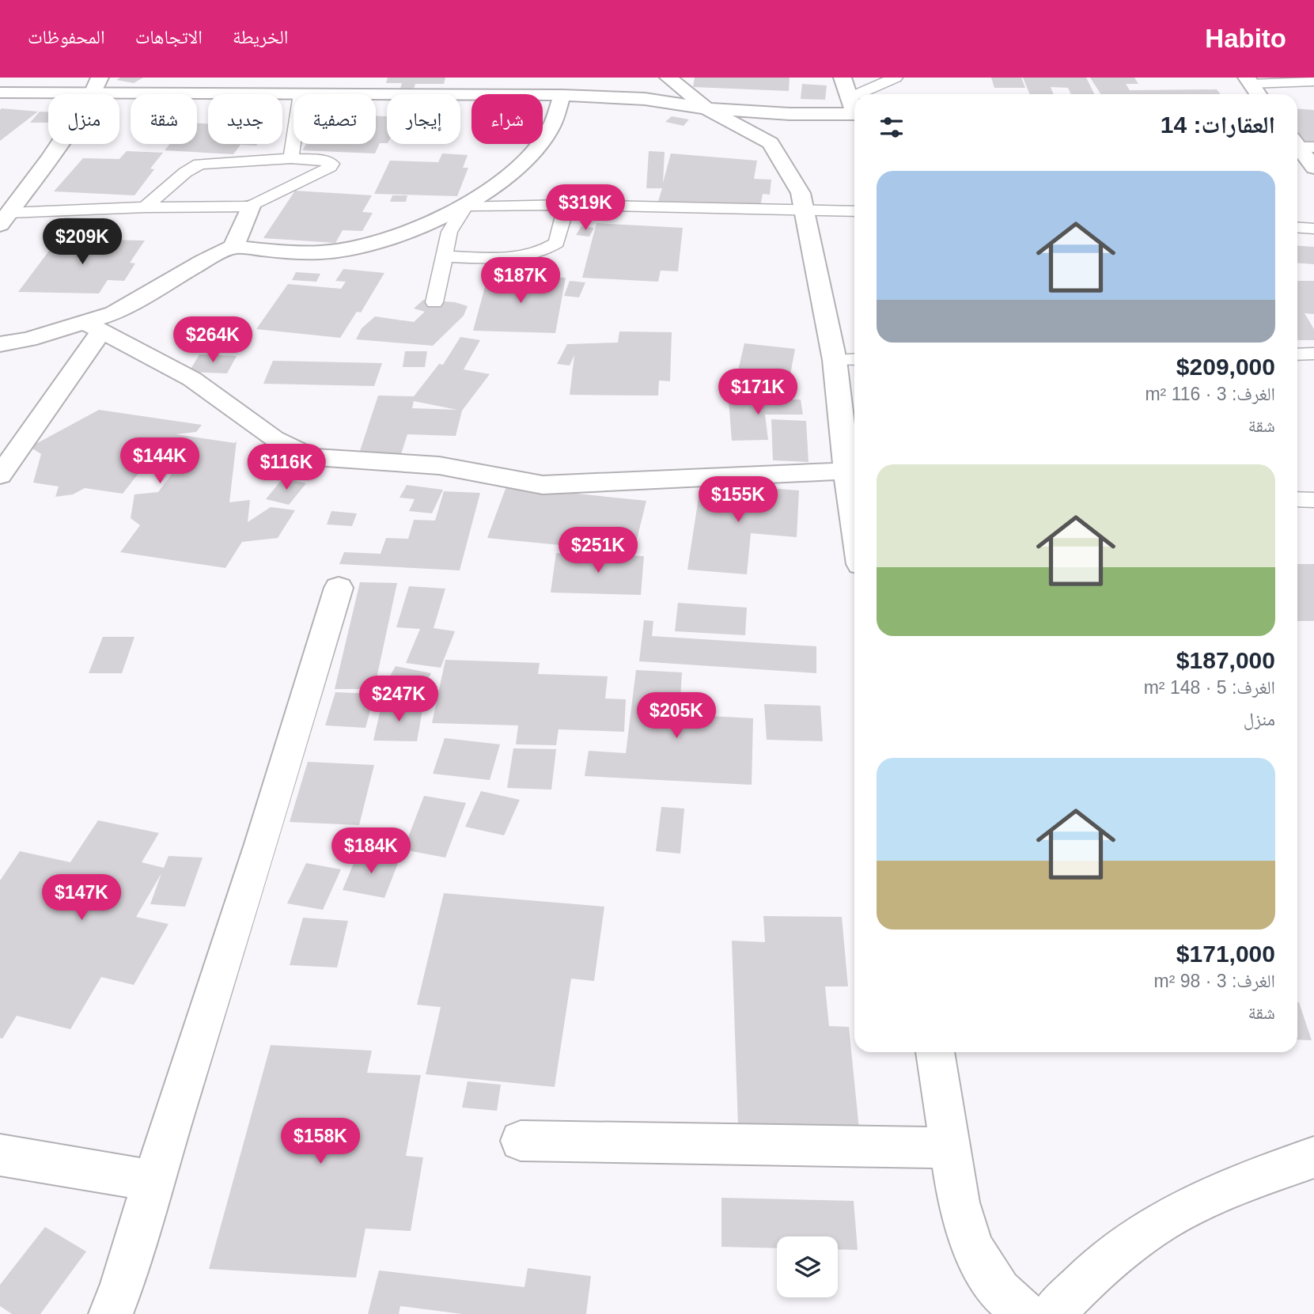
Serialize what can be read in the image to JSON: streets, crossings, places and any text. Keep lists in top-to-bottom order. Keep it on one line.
{"page":{"header":"Habito","nav":["الخريطة","الاتجاهات","المحفوظات"],"chip":["شراء","إيجار","تصفية","جديد","شقة","منزل"],"heading":"العقارات: 14","list":[{"name":"$209,000","note":"الغرف: 3 · 116 m² · شقة"},{"name":"$187,000","note":"الغرف: 5 · 148 m² · منزل"},{"name":"$171,000","note":"الغرف: 3 · 98 m² · شقة"}],"price":["$319K","$209K","$187K","$264K","$171K","$144K","$116K","$155K","$251K","$247K","$205K","$184K","$147K","$158K"]}}
